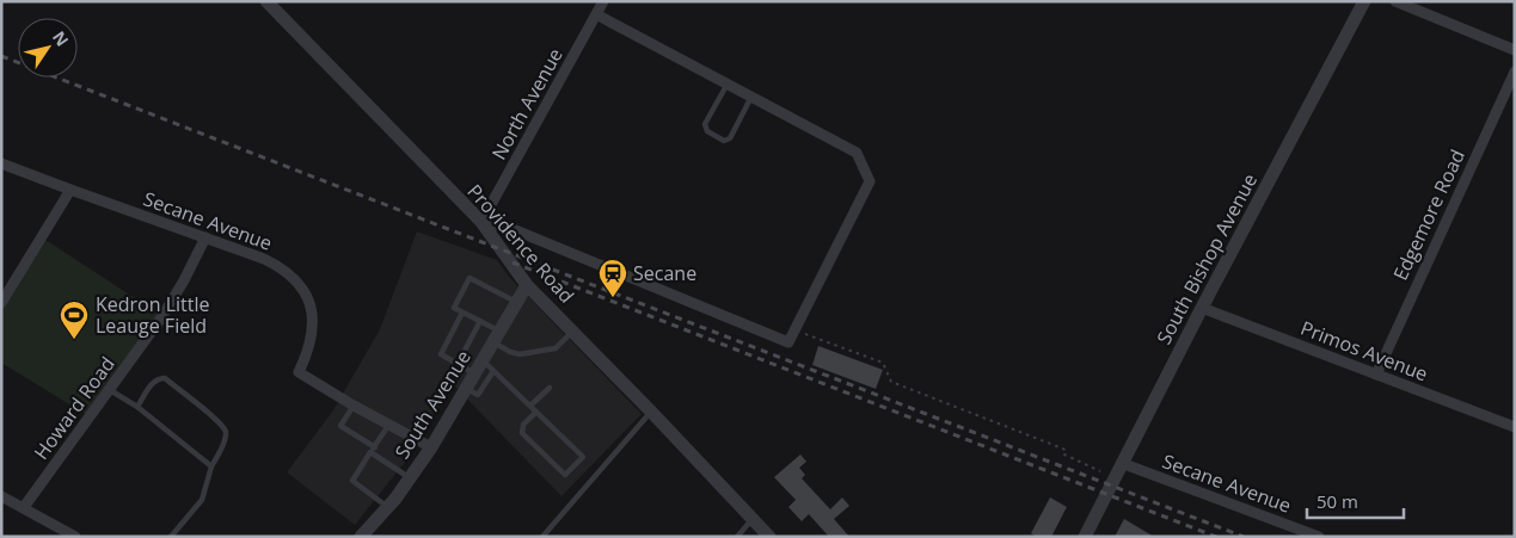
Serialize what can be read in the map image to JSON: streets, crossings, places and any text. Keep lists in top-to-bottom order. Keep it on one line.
{"streets":{"street":["North Avenue","Edgemore Road","Secane Avenue","Providence Road","South Bishop Avenue","Primos Avenue","South Avenue","Howard Road"]},"crossings":[["North Avenue","Providence Road"],["Edgemore Road","Primos Avenue"],["Secane Avenue","South Bishop Avenue"],["Secane Avenue","South Avenue"],["Secane Avenue","Howard Road"],["Providence Road","South Avenue"],["South Bishop Avenue","Primos Avenue"]],"places":{"station":["Secane"],"sports":["Kedron Little Leauge Field"]},"scale_bar":"50 m","north":"top right"}
